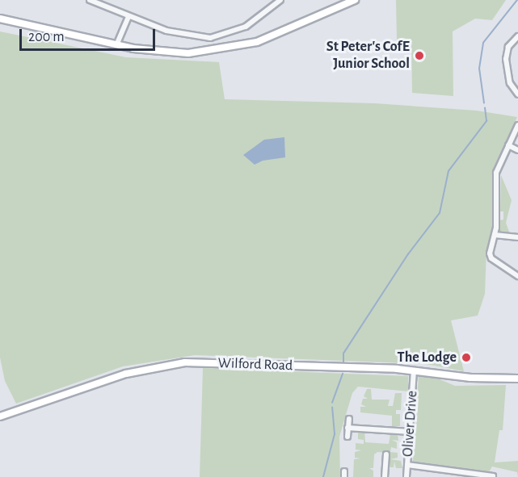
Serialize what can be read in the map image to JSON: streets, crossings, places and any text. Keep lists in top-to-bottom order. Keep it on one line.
{"streets":{"main road":["Wilford Road"],"street":["Oliver Drive"]},"crossings":[["Wilford Road","Oliver Drive"]],"places":["St Peter's CofE Junior School","The Lodge"],"scale_bar":"200 m"}
